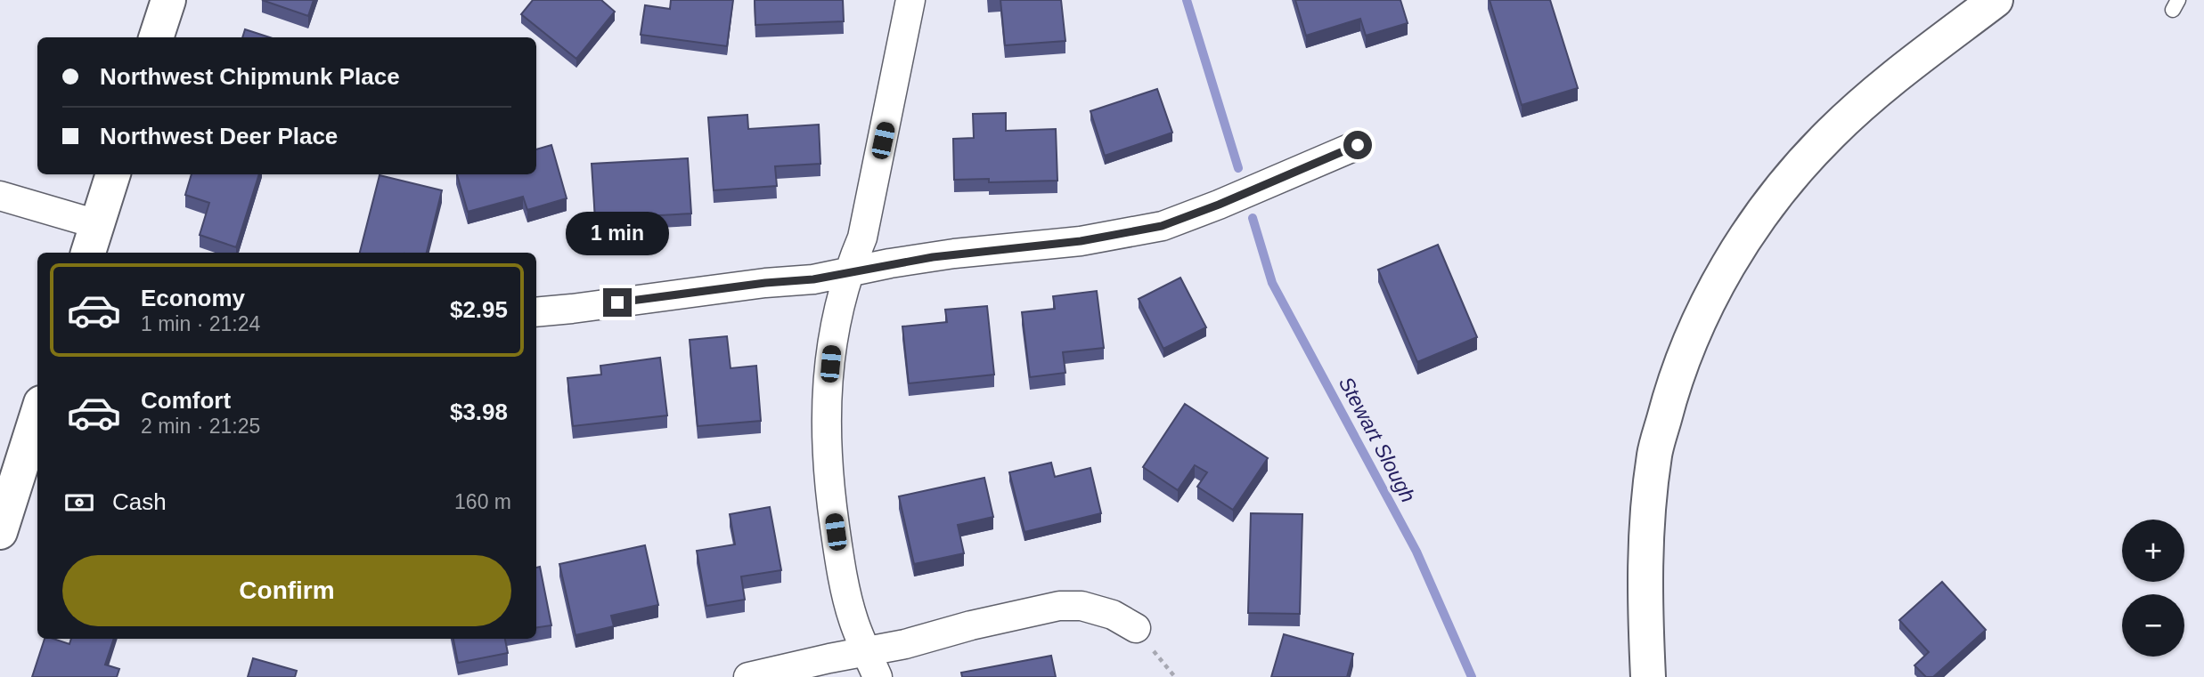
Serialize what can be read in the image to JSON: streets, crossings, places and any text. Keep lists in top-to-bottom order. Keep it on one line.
{"water":["Stewart Slough"],"page":{"banner":["Northwest Chipmunk Place","Northwest Deer Place"],"bubble":"1 min","list":[{"name":"Economy","note":"1 min · 21:24","value":"$2.95"},{"name":"Comfort","note":"2 min · 21:25","value":"$3.98"}],"pay":["Cash","160 m"],"map_buttons":["+","−"],"buttons":"Confirm"}}
